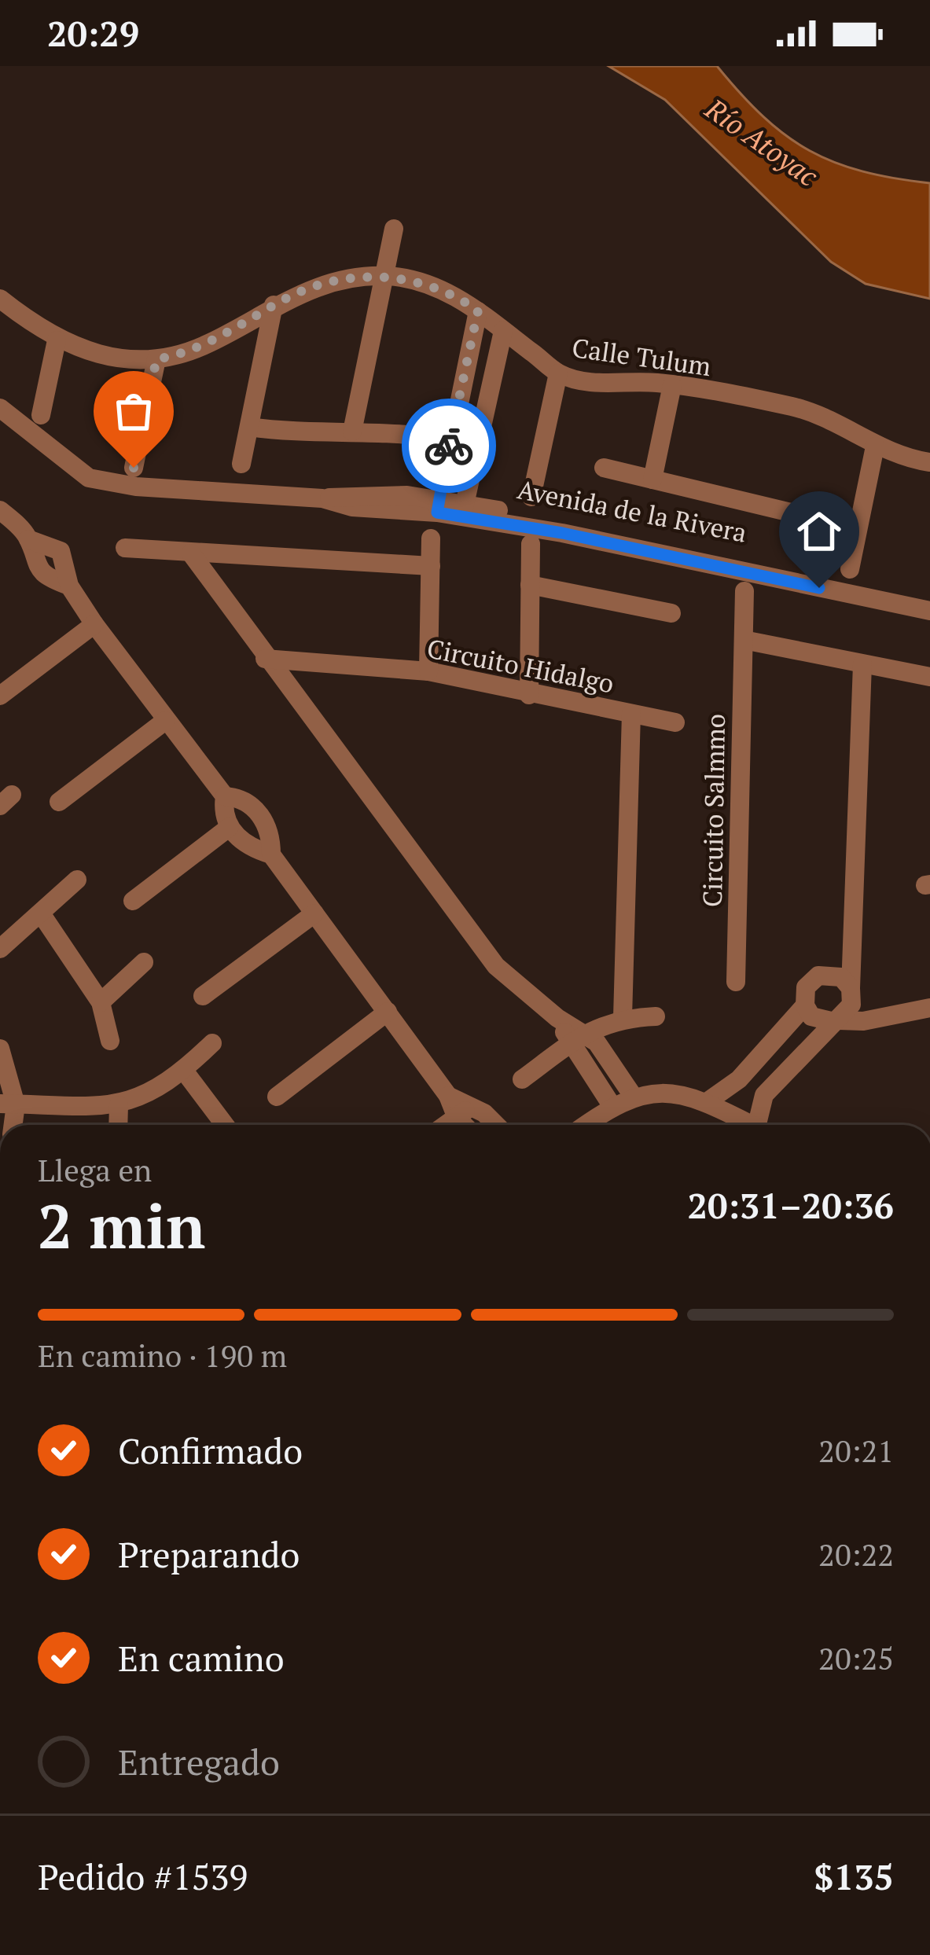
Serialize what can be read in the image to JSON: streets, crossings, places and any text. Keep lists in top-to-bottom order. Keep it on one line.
{"streets":{"street":["Calle Tulum","Avenida de la Rivera","Circuito Hidalgo","Circuito Salmmo"]},"water":["Río Atoyac"],"page":{"status":"20:29","heading":["2 min","Llega en","20:31–20:36"],"panel":["Pedido #1539","$135"],"bar":"En camino · 190 m","list":[["Confirmado","20:21"],["Preparando","20:22"],["En camino","20:25"],"Entregado"]}}
